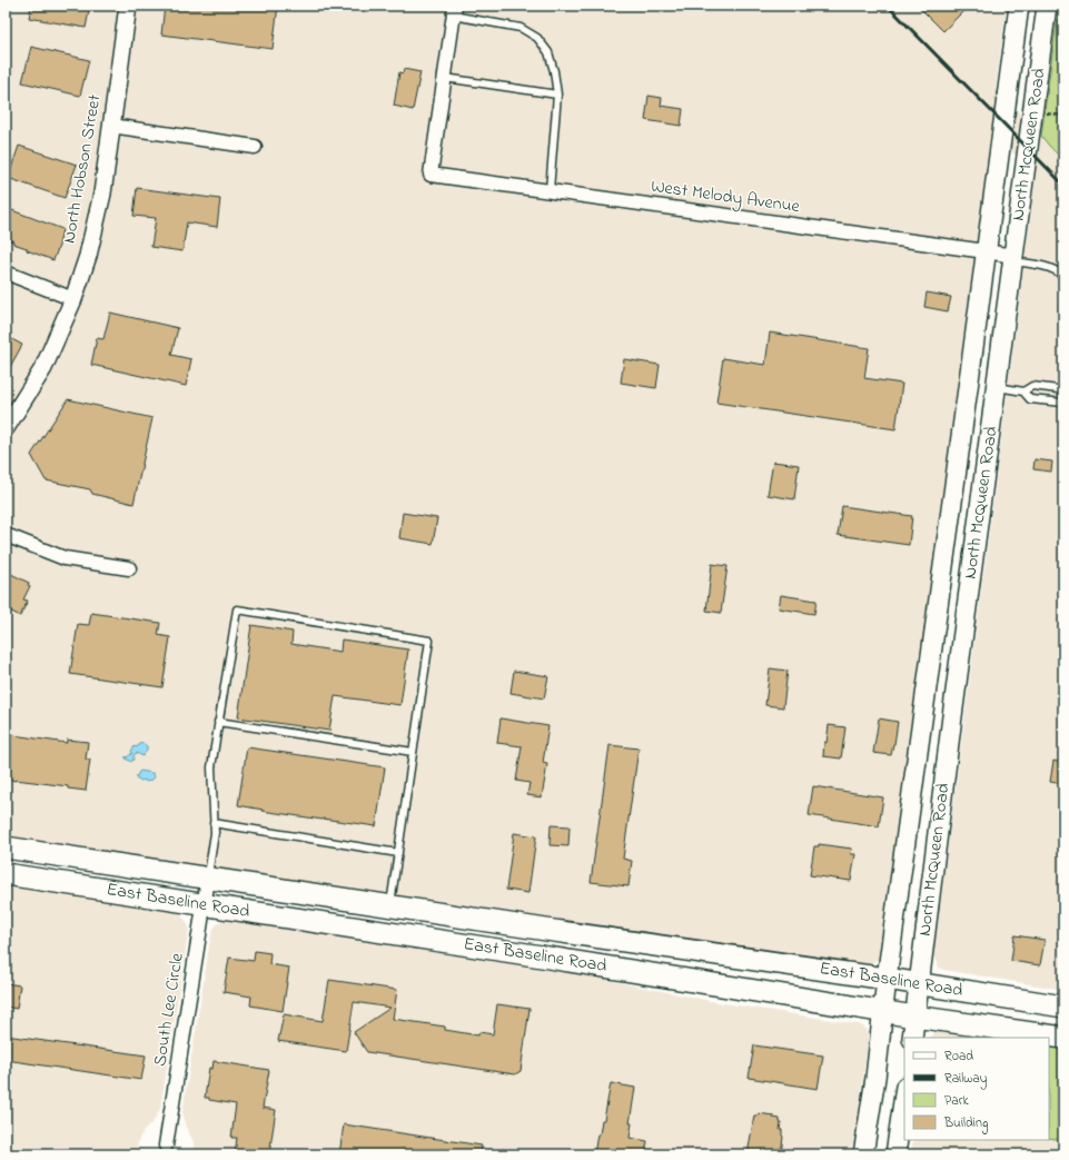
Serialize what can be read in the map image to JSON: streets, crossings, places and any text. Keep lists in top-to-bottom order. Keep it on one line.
{"streets":{"main road":["North McQueen Road","East Baseline Road"],"street":["North Hobson Street","West Melody Avenue","South Lee Circle"]},"crossings":[["North McQueen Road","West Melody Avenue"],["North McQueen Road","East Baseline Road"],["East Baseline Road","South Lee Circle"]],"legend":["Road","Railway","Park","Building"]}
